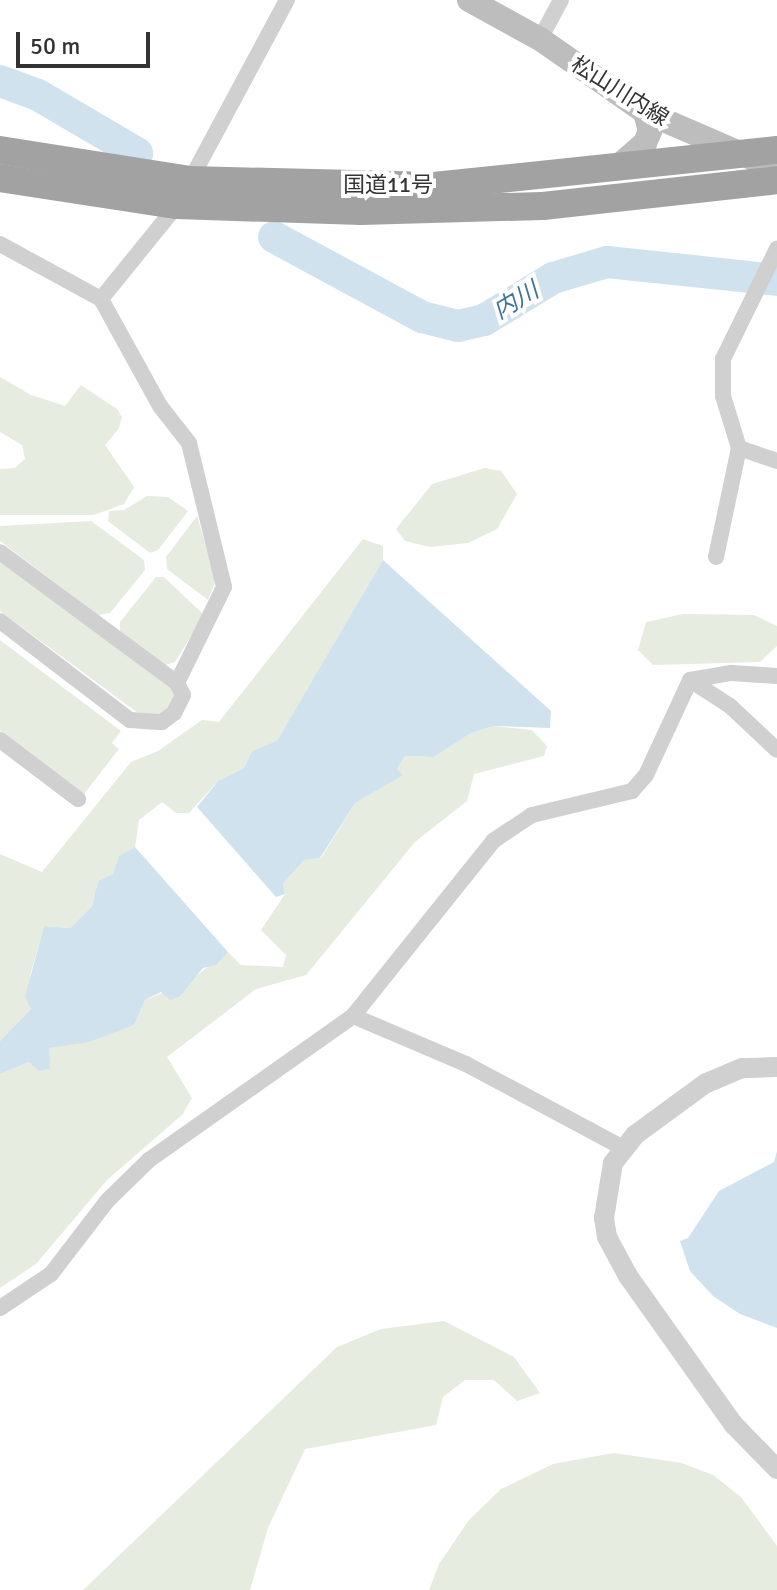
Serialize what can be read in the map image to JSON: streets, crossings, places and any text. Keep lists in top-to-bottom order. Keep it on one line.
{"streets":{"highway":["国道11号"],"main road":["松山川内線"]},"crossings":[["松山川内線","国道11号"]],"water":["内川"],"scale_bar":"50 m"}
